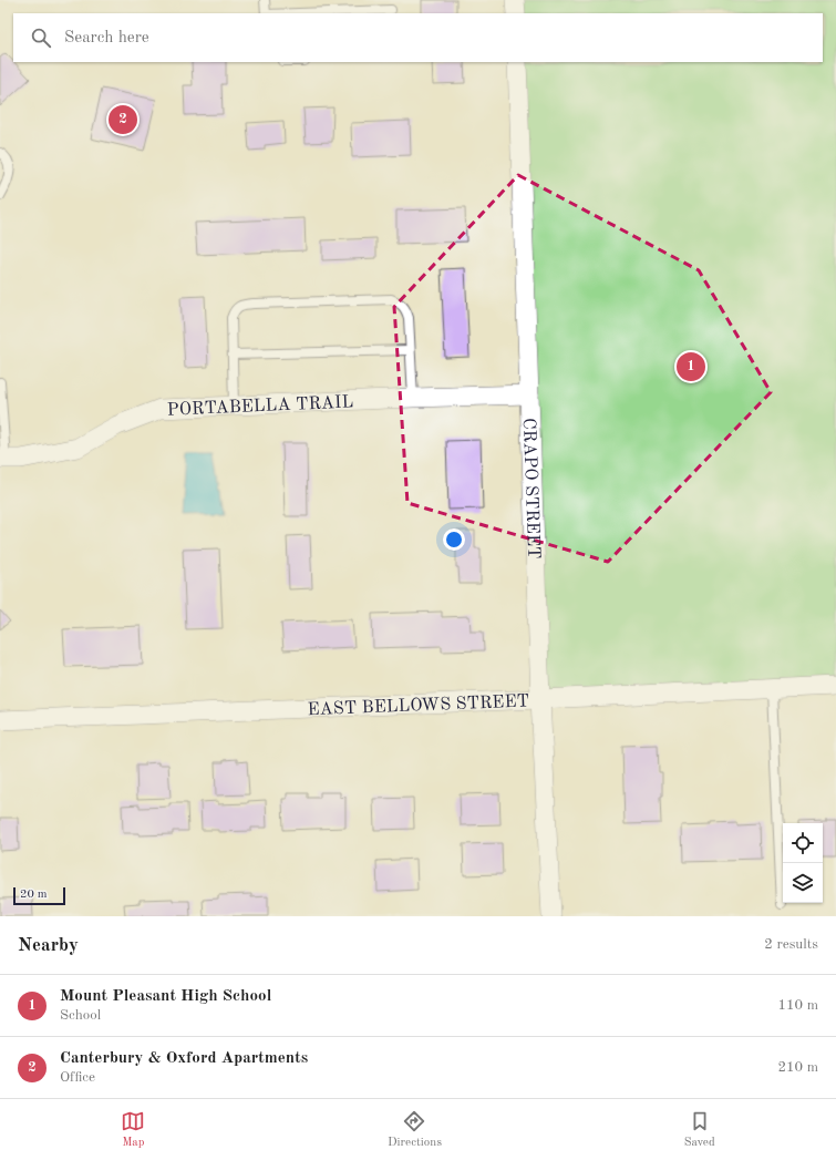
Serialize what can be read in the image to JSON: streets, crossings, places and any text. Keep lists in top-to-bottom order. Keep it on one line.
{"streets":{"street":["PORTABELLA TRAIL","CRAPO STREET","EAST BELLOWS STREET"]},"crossings":[["PORTABELLA TRAIL","CRAPO STREET"],["CRAPO STREET","EAST BELLOWS STREET"]],"scale_bar":"20 m","page":{"search":"Search here","pins":["2","1"],"scale":"20 m","heading":["Nearby","2 results"],"list":[{"mark":"1","name":"Mount Pleasant High School","note":"School","value":"110 m"},{"mark":"2","name":"Canterbury & Oxford Apartments","note":"Office","value":"210 m"}],"nav":["Map","Directions","Saved"]}}
